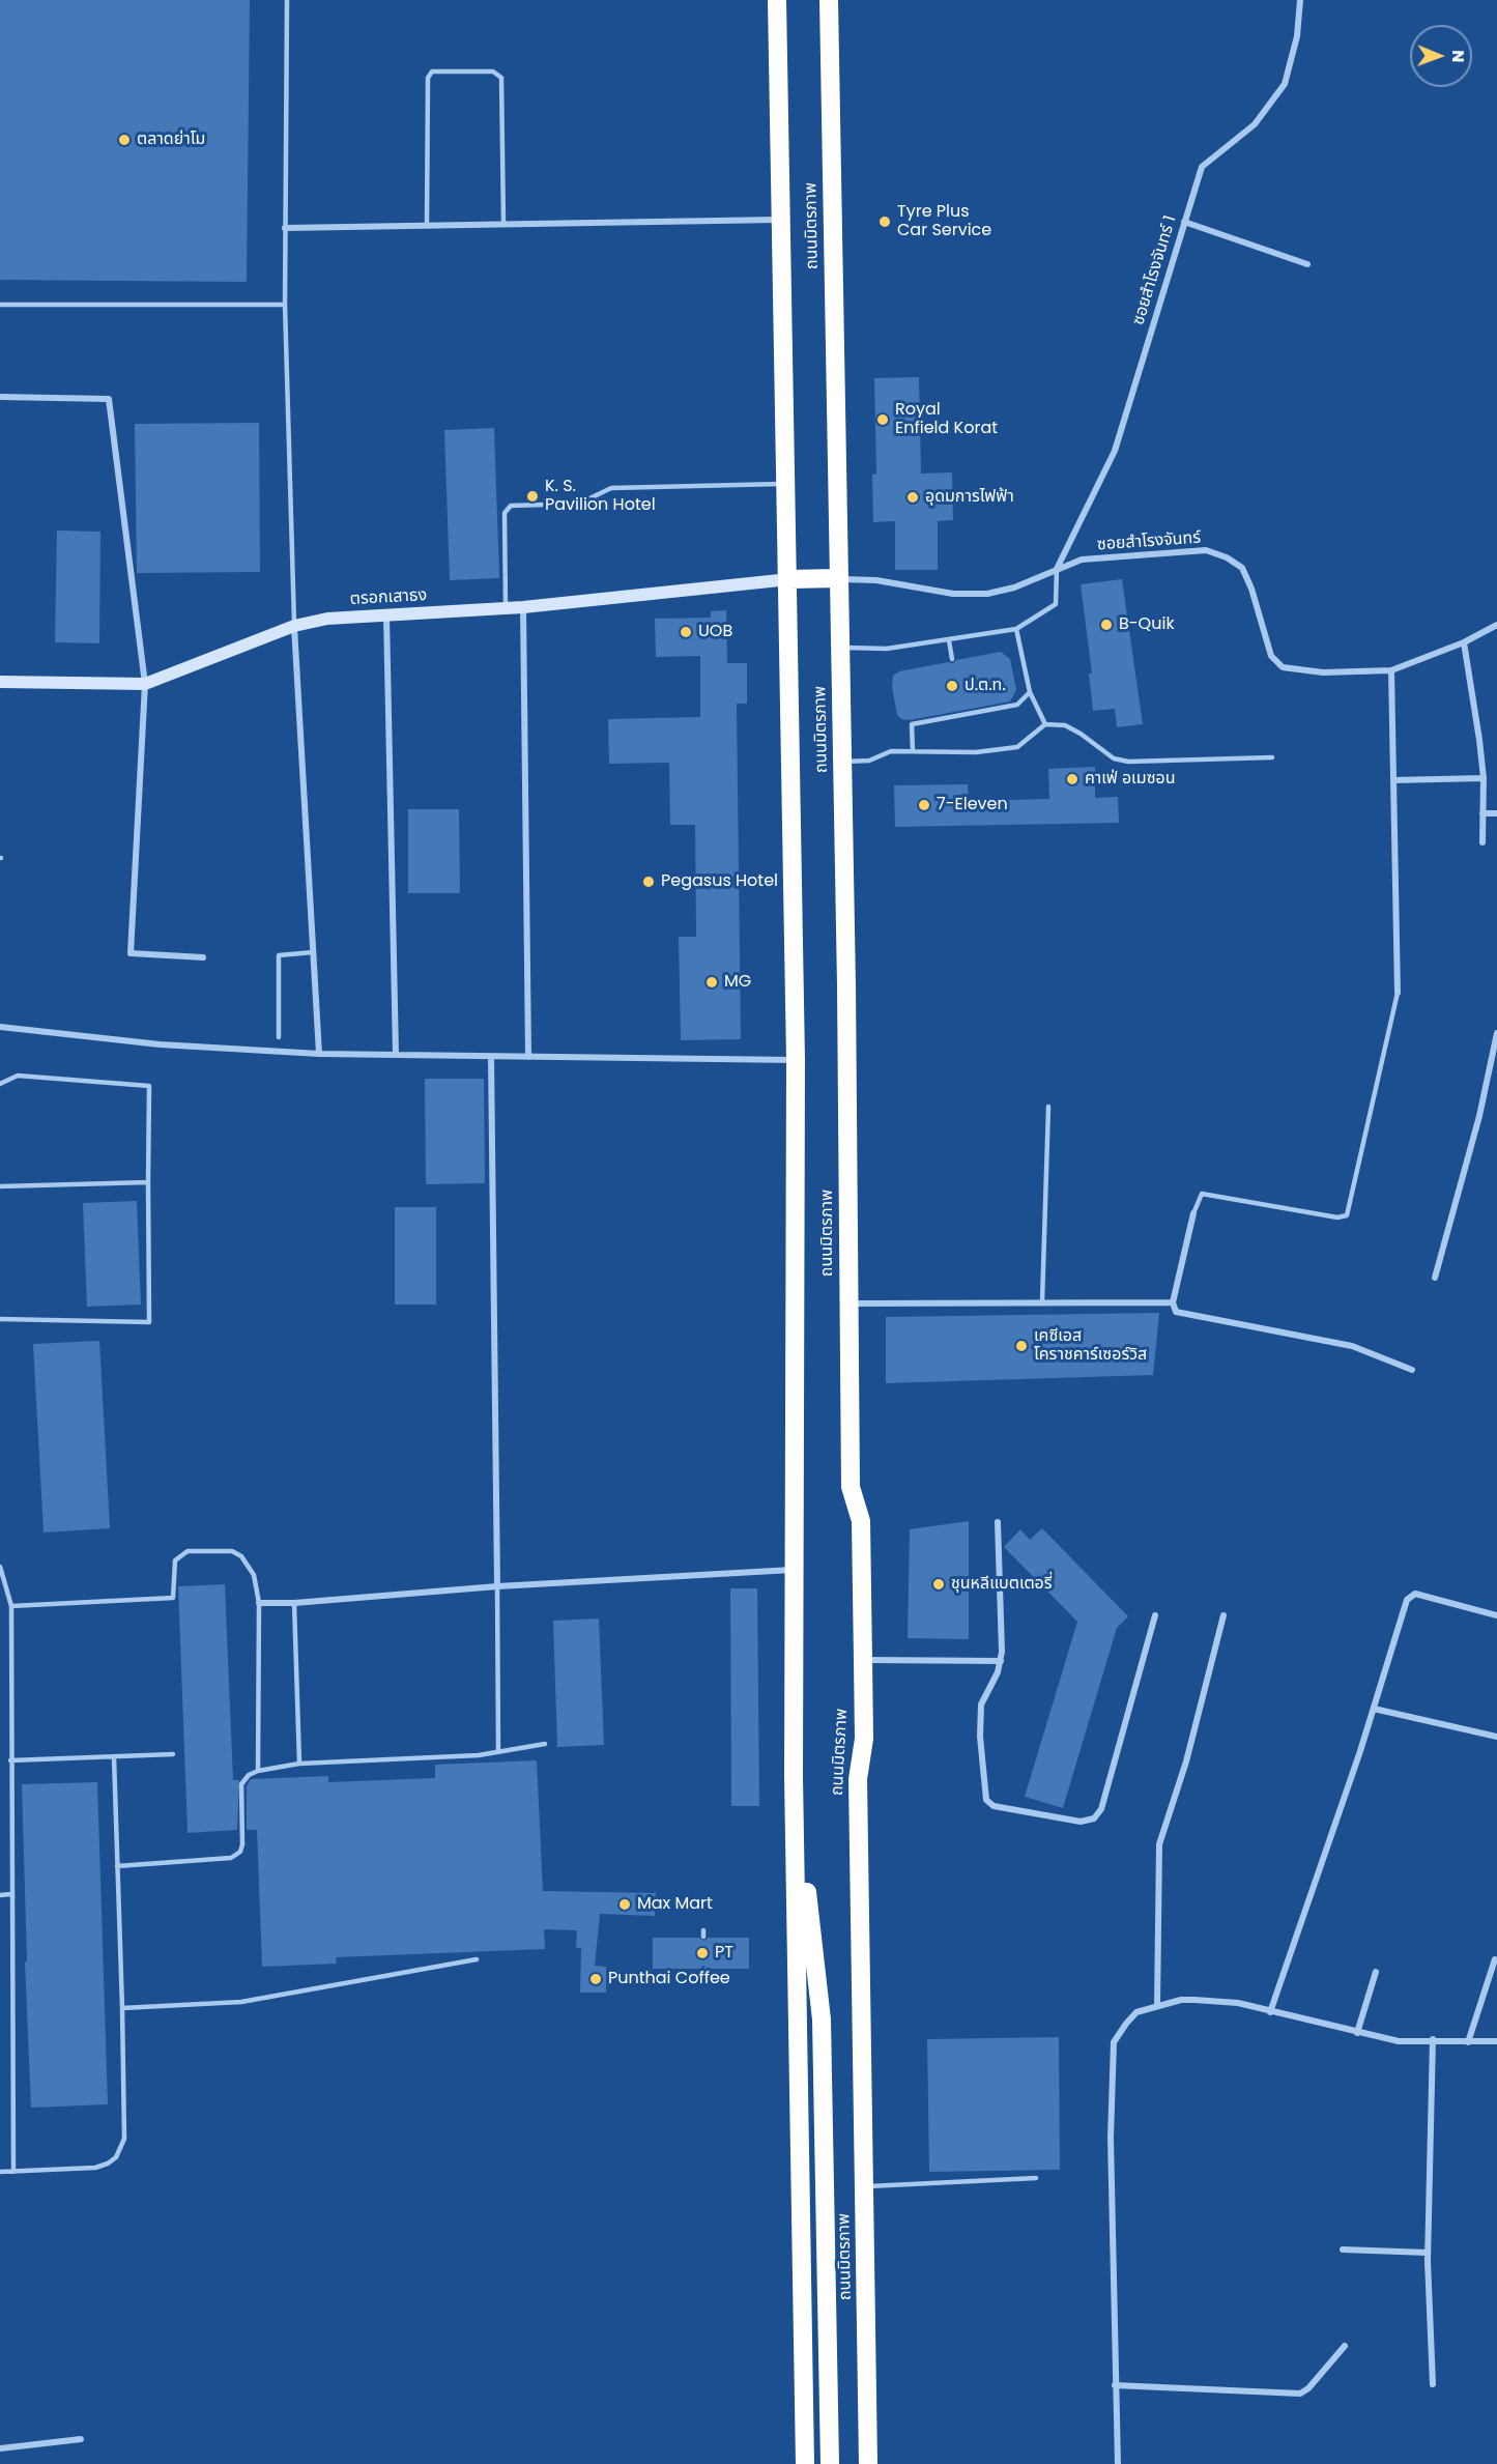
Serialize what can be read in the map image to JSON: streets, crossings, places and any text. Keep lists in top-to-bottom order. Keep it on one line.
{"streets":{"highway":["ถนนมิตรภาพ"],"street":["ซอยสำโรงจันทร์ 1","ซอยสำโรงจันทร์","ตรอกเสาธง"]},"crossings":[["ถนนมิตรภาพ","ซอยสำโรงจันทร์"],["ถนนมิตรภาพ","ตรอกเสาธง"],["ซอยสำโรงจันทร์ 1","ซอยสำโรงจันทร์"]],"places":["ตลาดย่าโม","Tyre Plus Car Service","Royal Enfield Korat","K. S. Pavilion Hotel","อุดมการไฟฟ้า","B-Quik","UOB","ป.ต.ท.","คาเฟ่ อเมซอน","7-Eleven","Pegasus Hotel","MG","เคซีเอส โคราชคาร์เซอร์วิส","ชุนหลีแบตเตอรี่","Max Mart","PT","Punthai Coffee"],"north":"right"}
